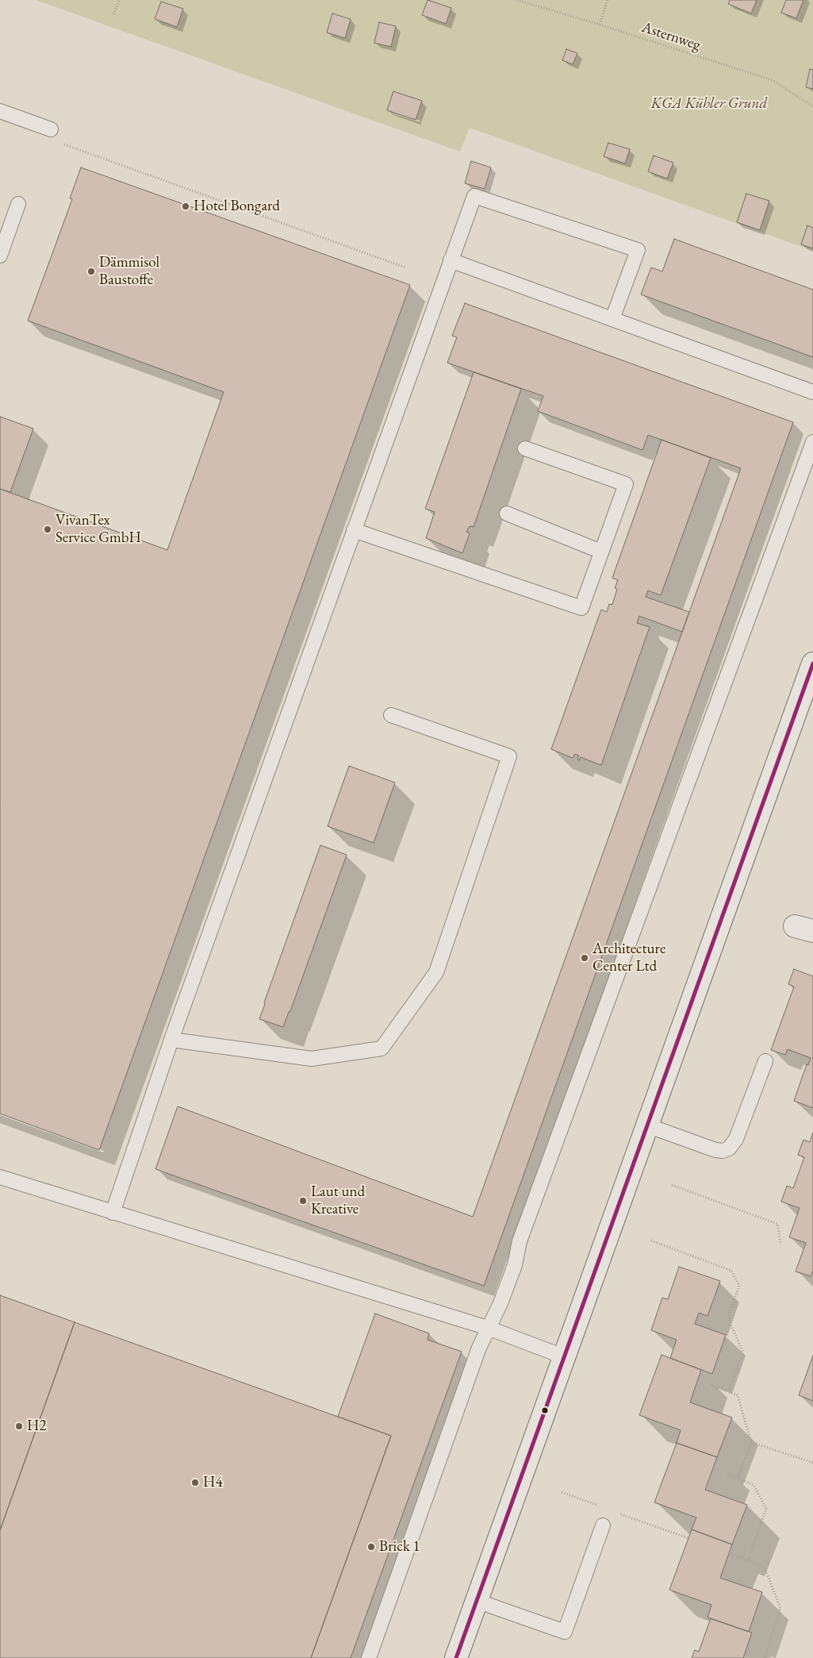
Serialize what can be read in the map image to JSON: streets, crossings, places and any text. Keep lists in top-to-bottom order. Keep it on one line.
{"streets":{"path":["Asternweg"]},"parks":["KGA Kühler Grund"],"places":["Hotel Bongard","Dämmisol Baustoffe","VivanTex Service GmbH","Architecture Center Ltd","Laut und Kreative","H2","H4","Brick 1"]}
